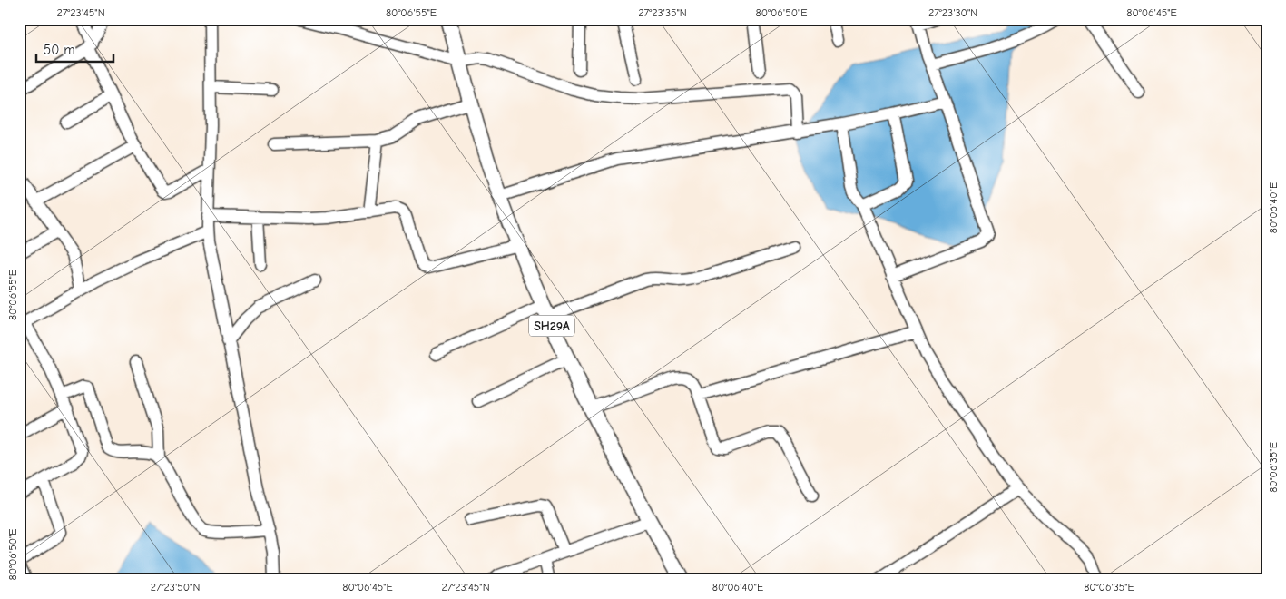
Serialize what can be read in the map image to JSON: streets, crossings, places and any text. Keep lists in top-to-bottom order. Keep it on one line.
{"streets":{"main road":["SH29A"]},"scale_bar":"50 m","coordinates":["27°23'45\"N","80°06'55\"E","27°23'35\"N","80°06'50\"E","27°23'30\"N","80°06'45\"E","80°06'40\"E","80°06'35\"E","27°23'50\"N"]}
